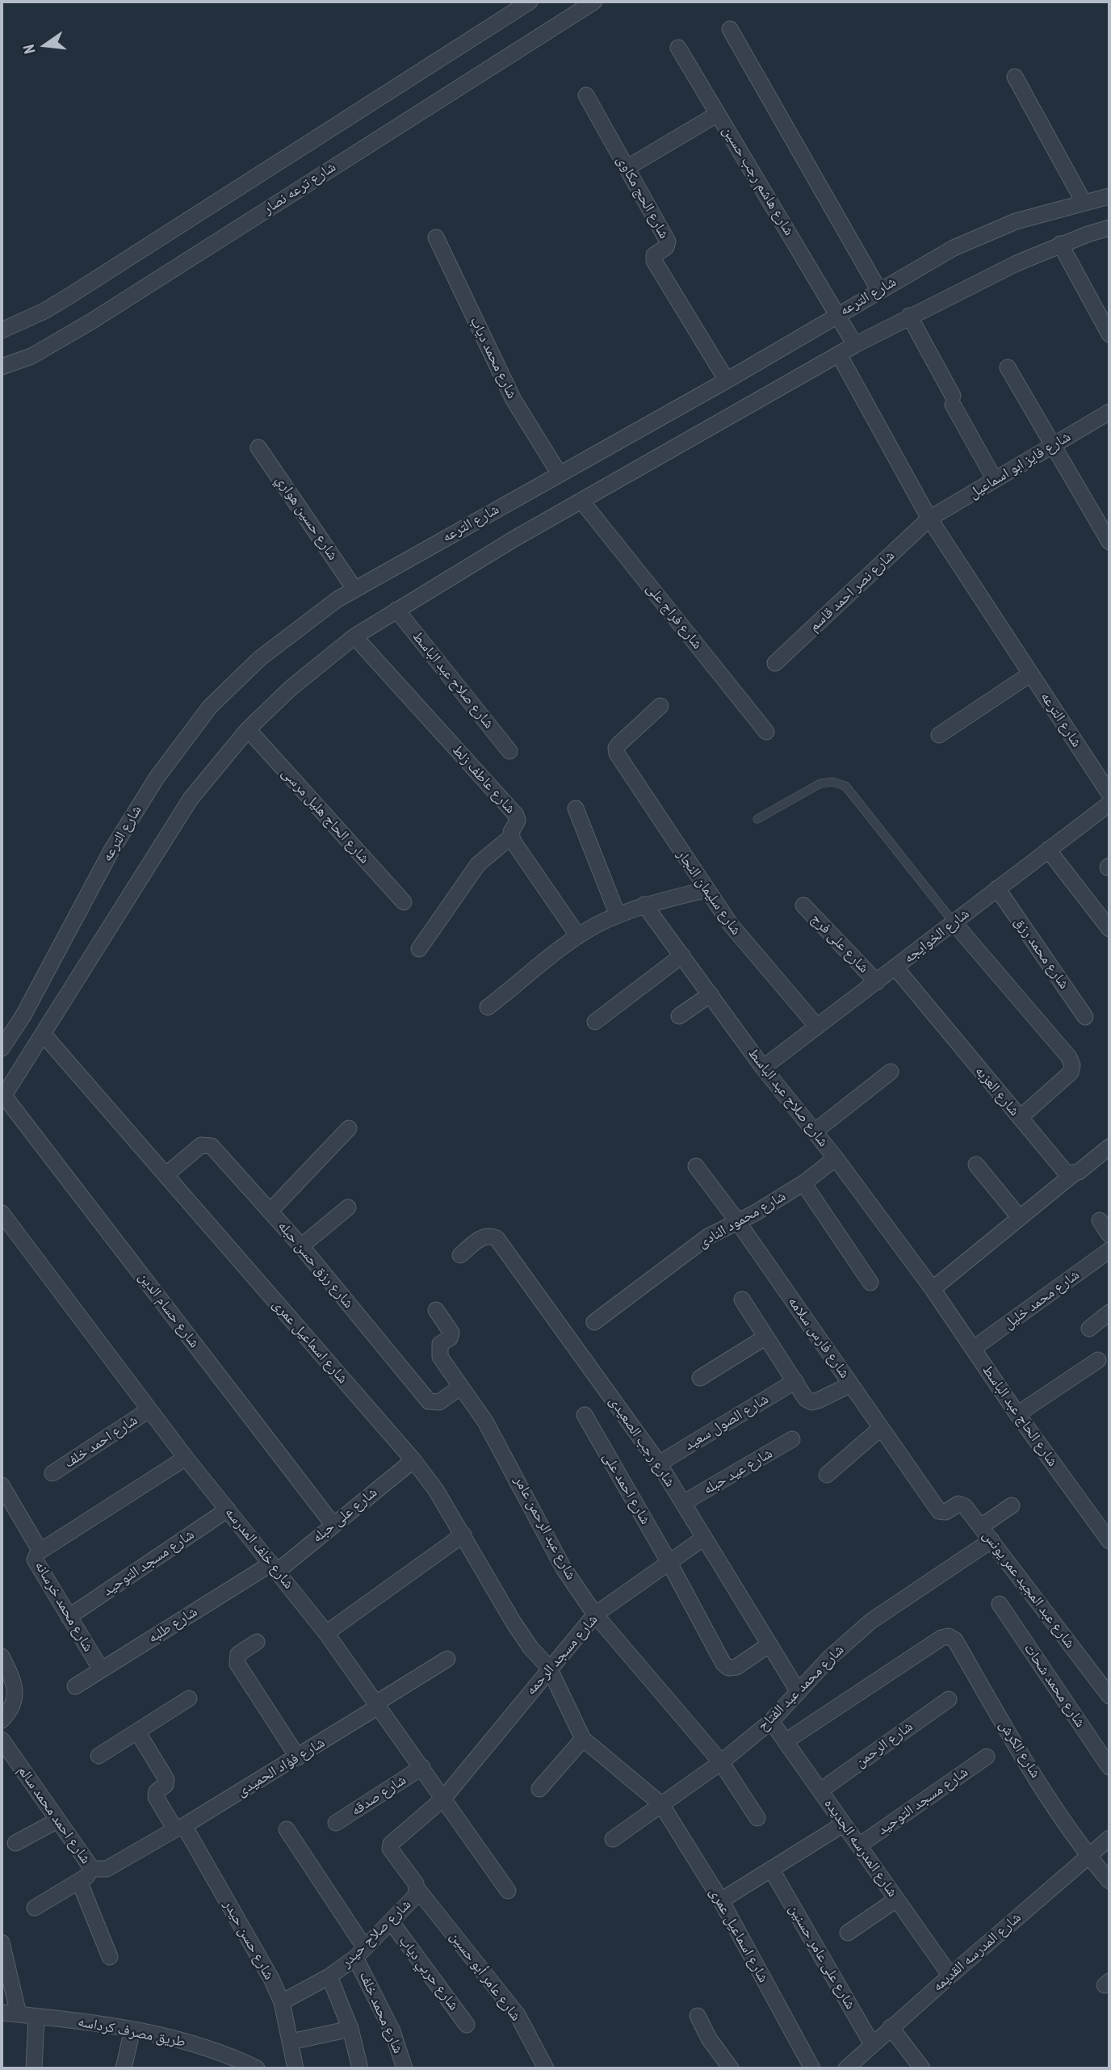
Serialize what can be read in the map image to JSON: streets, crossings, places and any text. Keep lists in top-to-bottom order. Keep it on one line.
{"streets":{"street":["شارع هاشم رجب حسين","شارع ترعه نصار","شارع الحج مكاوى","شارع الترعه","شارع محمد دياب","شارع فايز ابو اسماعيل","شارع حسين هواري","شارع نصر احمد قاسم","شارع فراج على","شارع صلاح عبد الباسط","شارع عاطف زلط","شارع الحاج هليل مرسى","شارع سليمان النجار","شارع الخوايجه","شارع على فرج","شارع محمد رزق","شارع العزبه","شارع محمود النادى","شارع رزق حسن حبله","شارع محمد خليل","شارع حسام الدين","شارع فارس سلامه","شارع اسماعيل عمرى","شارع الحاج عبد الباسط","شارع الصول سعيد","شارع احمد خلف","شارع رجب الصعيدى","شارع عيد حبله","شارع احمد على","شارع على حبله","شارع عبد الرحمن عامر","شارع خلف المدرسه","شارع مسجد التوحيد","شارع عبد المجيد عمر يونس","شارع محمد خرسانه","شارع طلبه","شارع مسجد الرحمه","شارع محمد شحات","شارع محمد عبد الفتاح","شارع الرحمن","شارع الكرش","شارع فؤاد الحميدى","شارع صدقه","شارع احمد محمد سالم","شارع المدرسه الجديده","شارع صلاح حيدر","شارع حسن حيدر","شارع المدرسه القديمه","شارع على عامر حسنين","شارع حربي دياب","شارع عامر أبو حسين","شارع محمد خلف","طريق مصرف كرداسه"]},"crossings":[["شارع هاشم رجب حسين","شارع الترعه"],["شارع الحج مكاوى","شارع الترعه"],["شارع الترعه","شارع محمد دياب"],["شارع الترعه","شارع فايز ابو اسماعيل"],["شارع الترعه","شارع حسين هواري"],["شارع الترعه","شارع نصر احمد قاسم"],["شارع الترعه","شارع الخوايجه"],["شارع فايز ابو اسماعيل","شارع نصر احمد قاسم"],["شارع صلاح عبد الباسط","شارع الخوايجه"],["شارع صلاح عبد الباسط","شارع محمود النادى"],["شارع صلاح عبد الباسط","شارع الحاج عبد الباسط"],["شارع سليمان النجار","شارع الخوايجه"],["شارع الخوايجه","شارع على فرج"],["شارع الخوايجه","شارع محمد رزق"],["شارع الخوايجه","شارع العزبه"],["شارع محمود النادى","شارع فارس سلامه"],["شارع رزق حسن حبله","شارع اسماعيل عمرى"],["شارع رزق حسن حبله","شارع عبد الرحمن عامر"],["شارع محمد خليل","شارع الحاج عبد الباسط"],["شارع حسام الدين","شارع على حبله"],["شارع فارس سلامه","شارع عبد المجيد عمر يونس"],["شارع اسماعيل عمرى","شارع على حبله"],["شارع اسماعيل عمرى","شارع مسجد الرحمه"],["شارع اسماعيل عمرى","شارع محمد عبد الفتاح"],["شارع الصول سعيد","شارع رجب الصعيدى"],["شارع احمد خلف","شارع خلف المدرسه"],["شارع رجب الصعيدى","شارع عيد حبله"],["شارع رجب الصعيدى","شارع احمد على"],["شارع رجب الصعيدى","شارع مسجد الرحمه"],["شارع رجب الصعيدى","شارع محمد عبد الفتاح"],["شارع احمد على","شارع مسجد الرحمه"],["شارع على حبله","شارع خلف المدرسه"],["شارع على حبله","شارع طلبه"],["شارع عبد الرحمن عامر","شارع مسجد الرحمه"],["شارع عبد الرحمن عامر","شارع محمد عبد الفتاح"],["شارع خلف المدرسه","شارع مسجد التوحيد"],["شارع خلف المدرسه","شارع طلبه"],["شارع خلف المدرسه","شارع مسجد الرحمه"],["شارع خلف المدرسه","شارع فؤاد الحميدى"],["شارع خلف المدرسه","شارع صدقه"],["شارع خلف المدرسه","شارع صلاح حيدر"],["شارع مسجد التوحيد","شارع محمد خرسانه"],["شارع مسجد التوحيد","شارع المدرسه الجديده"],["شارع عبد المجيد عمر يونس","شارع محمد عبد الفتاح"],["شارع محمد خرسانه","شارع طلبه"],["شارع مسجد الرحمه","شارع صلاح حيدر"],["شارع محمد عبد الفتاح","شارع الكرش"],["شارع محمد عبد الفتاح","شارع المدرسه الجديده"],["شارع الرحمن","شارع المدرسه الجديده"],["شارع الكرش","شارع المدرسه القديمه"],["شارع فؤاد الحميدى","شارع احمد محمد سالم"],["شارع فؤاد الحميدى","شارع حسن حيدر"],["شارع احمد محمد سالم","شارع حسن حيدر"],["شارع المدرسه الجديده","شارع المدرسه القديمه"],["شارع صلاح حيدر","شارع حسن حيدر"],["شارع صلاح حيدر","شارع حربي دياب"],["شارع صلاح حيدر","شارع عامر أبو حسين"],["شارع صلاح حيدر","شارع محمد خلف"],["شارع المدرسه القديمه","شارع على عامر حسنين"]],"north":"left"}
